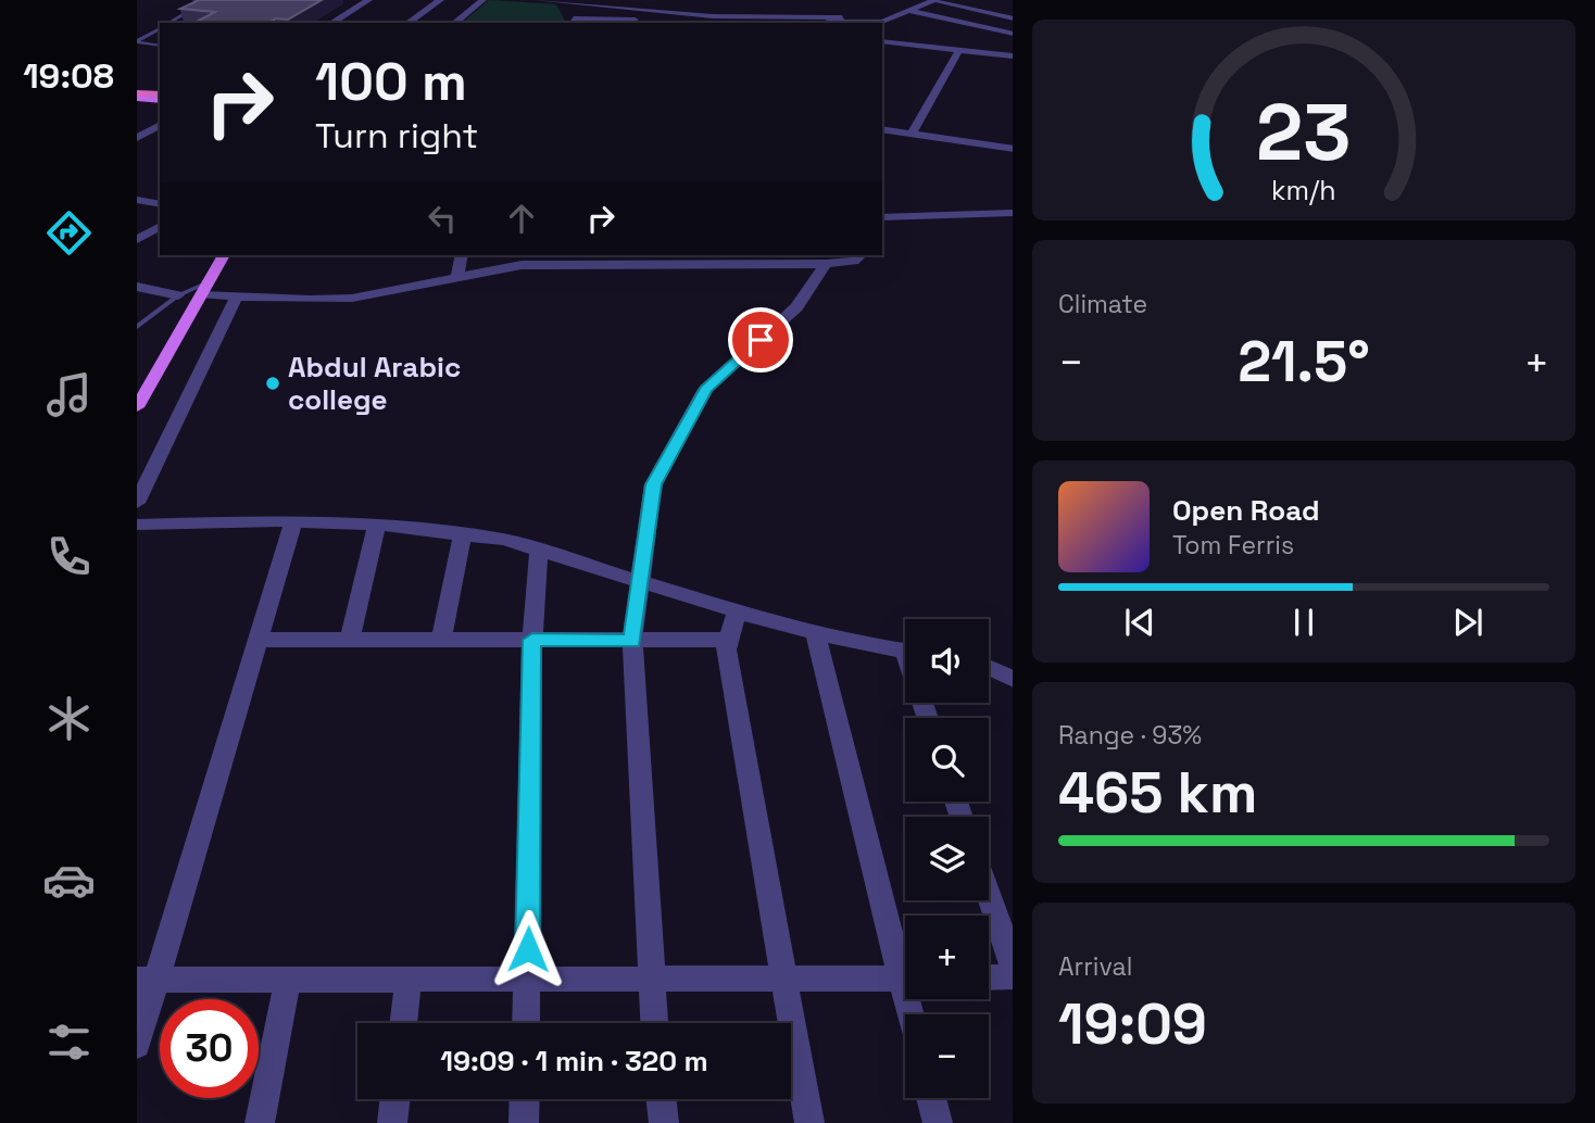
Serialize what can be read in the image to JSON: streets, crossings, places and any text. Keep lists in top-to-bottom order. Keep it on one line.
{"places":["Abdul Arabic college"],"page":{"tabs":"19:08","turn":["100 m","Turn right"],"tile":["Climate",["Range · 93%","465 km"],["Arrival","19:09"]],"heat":["−","21.5°","+"],"song":["Open Road","Tom Ferris"],"map_buttons":["+","−"],"limit":"30","trip":"19:09 · 1 min · 320 m","gauge":["23","km/h"]}}
